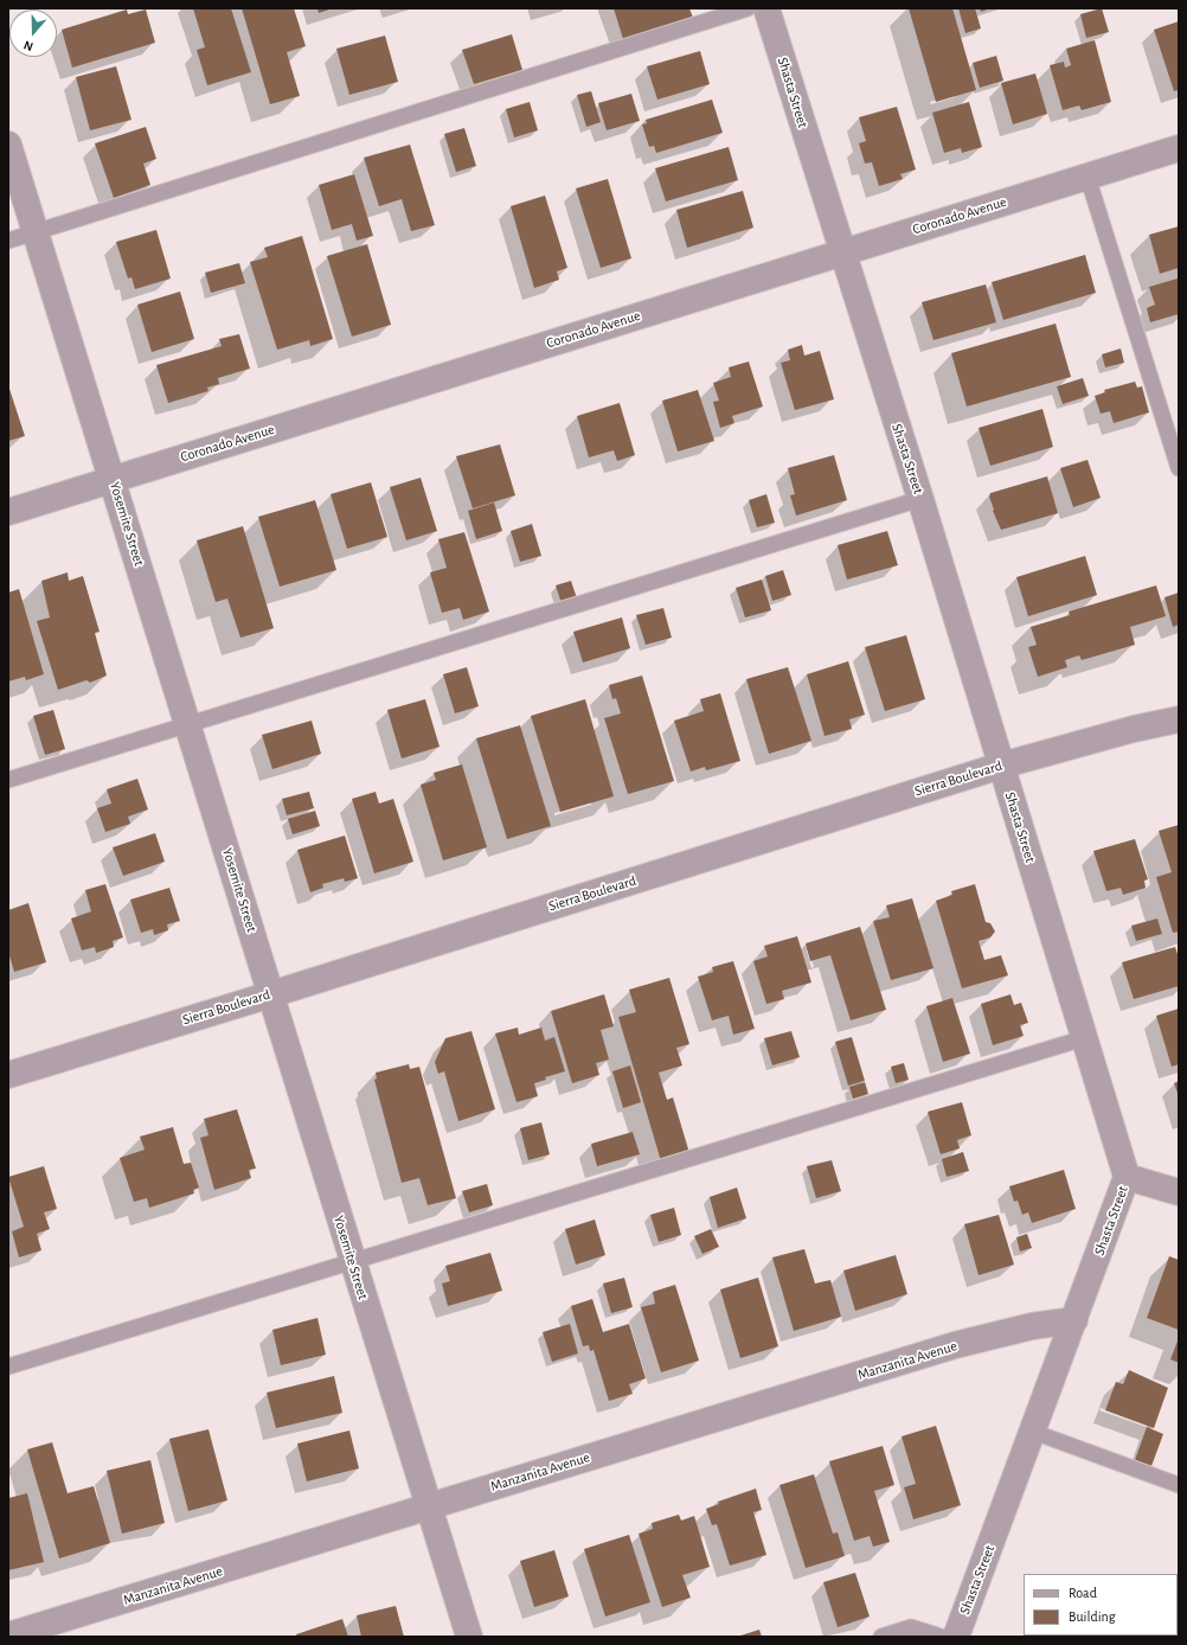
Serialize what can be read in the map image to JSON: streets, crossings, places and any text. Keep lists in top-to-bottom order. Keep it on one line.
{"streets":{"street":["Shasta Street","Coronado Avenue","Yosemite Street","Sierra Boulevard","Manzanita Avenue"]},"crossings":[["Shasta Street","Coronado Avenue"],["Shasta Street","Sierra Boulevard"],["Shasta Street","Manzanita Avenue"],["Coronado Avenue","Yosemite Street"],["Yosemite Street","Sierra Boulevard"],["Yosemite Street","Manzanita Avenue"]],"legend":["Road","Building"],"north":"bottom"}
